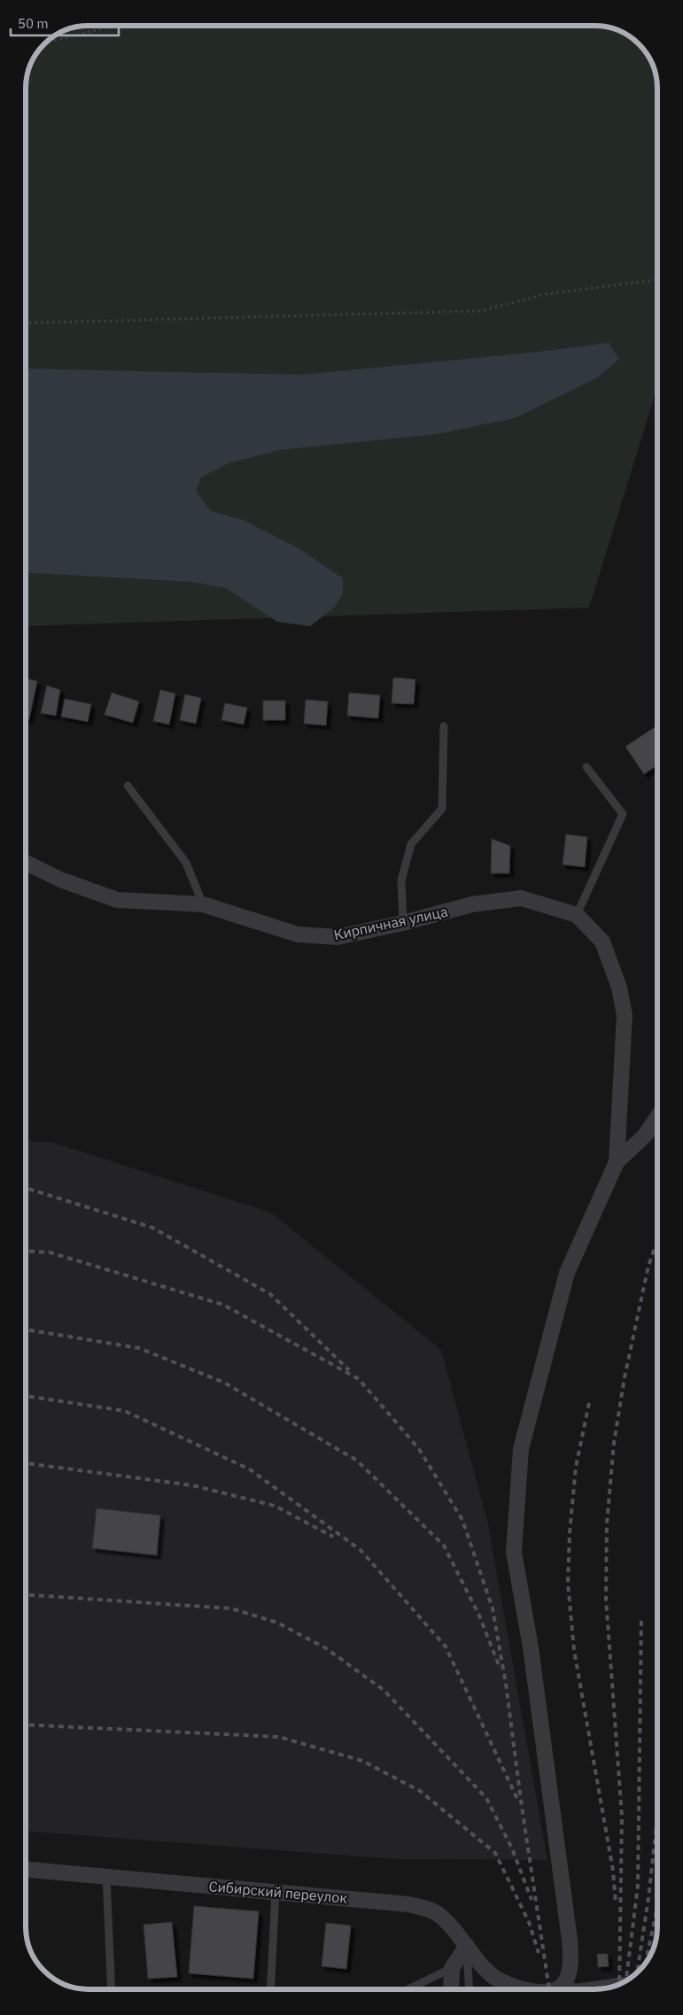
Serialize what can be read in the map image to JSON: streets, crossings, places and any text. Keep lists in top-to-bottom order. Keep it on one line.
{"streets":{"street":["Кирпичная улица","Сибирский переулок"]},"scale_bar":"50 m"}
